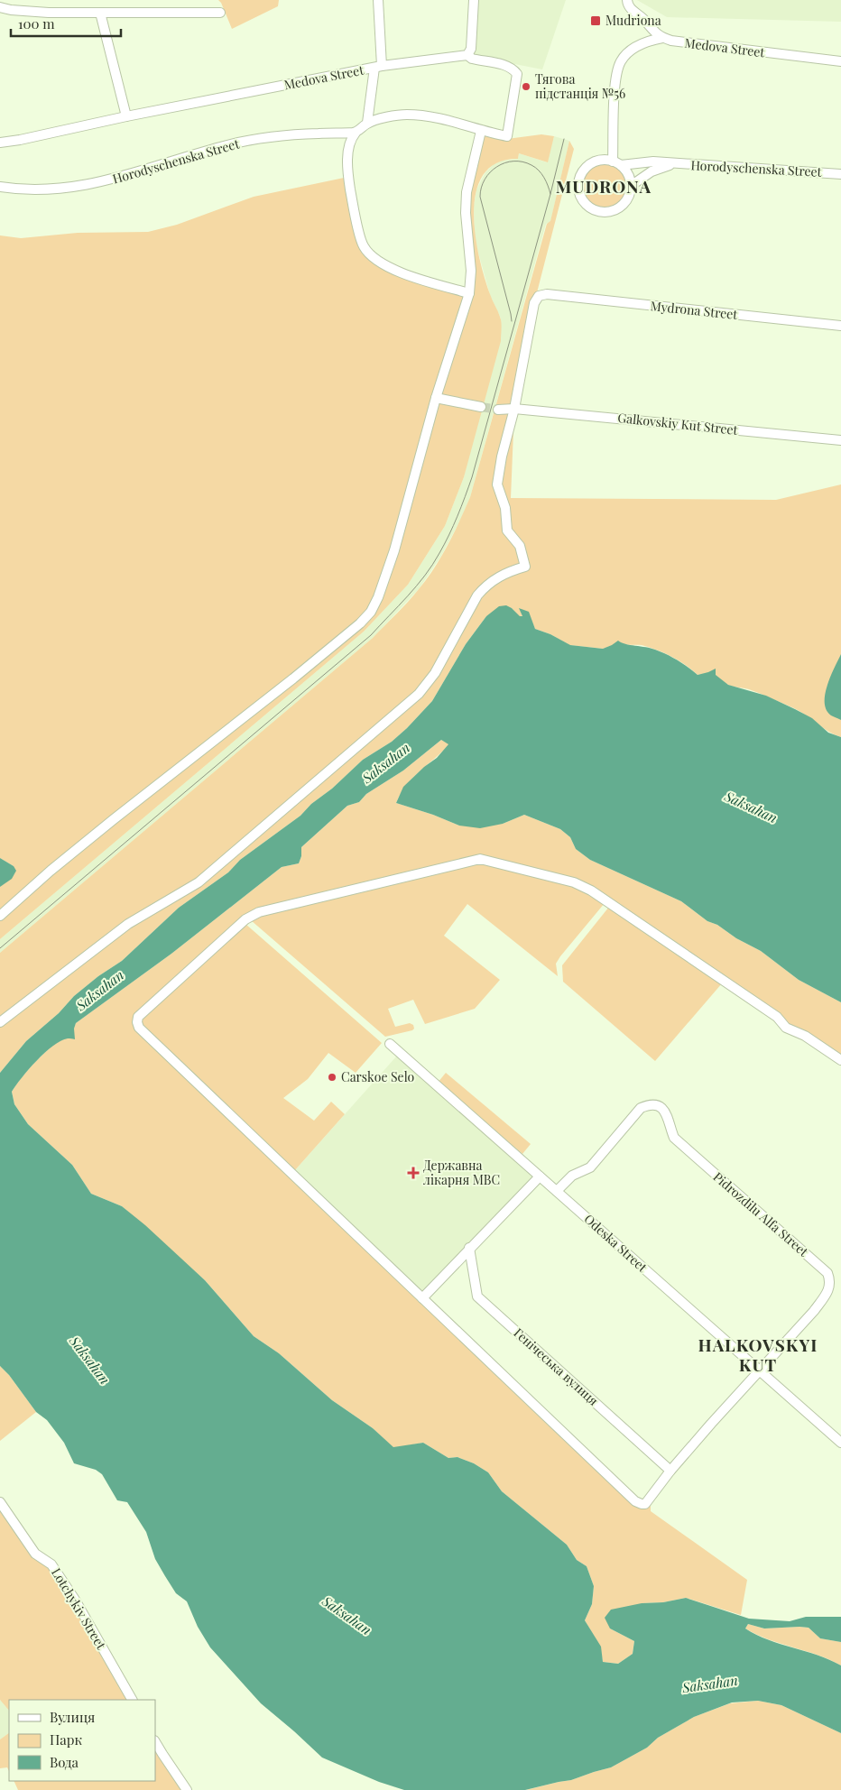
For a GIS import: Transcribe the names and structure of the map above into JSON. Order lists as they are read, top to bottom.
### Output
{
  "streets": {
    "street": [
      "Medova Street",
      "Horodyschenska Street",
      "Mydrona Street",
      "Galkovskiy Kut Street",
      "Pidrozdilu Alfa Street",
      "Odeska Street",
      "Генічеська вулиця",
      "Lotchykiv Street"
    ]
  },
  "crossings": [
    ["Mydrona Street", "Galkovskiy Kut Street"],
    ["Pidrozdilu Alfa Street", "Odeska Street"],
    ["Pidrozdilu Alfa Street", "Генічеська вулиця"]
  ],
  "districts": ["MUDRONA", "HALKOVSKYI KUT"],
  "water": ["Saksahan"],
  "places": {
    "transit": ["Mudriona"],
    "other": ["Тягова підстанція №56", "Carskое Selo"],
    "health": ["Державна лікарня МВС"]
  },
  "legend": ["Вулиця", "Парк", "Вода"],
  "scale_bar": "100 m"
}
